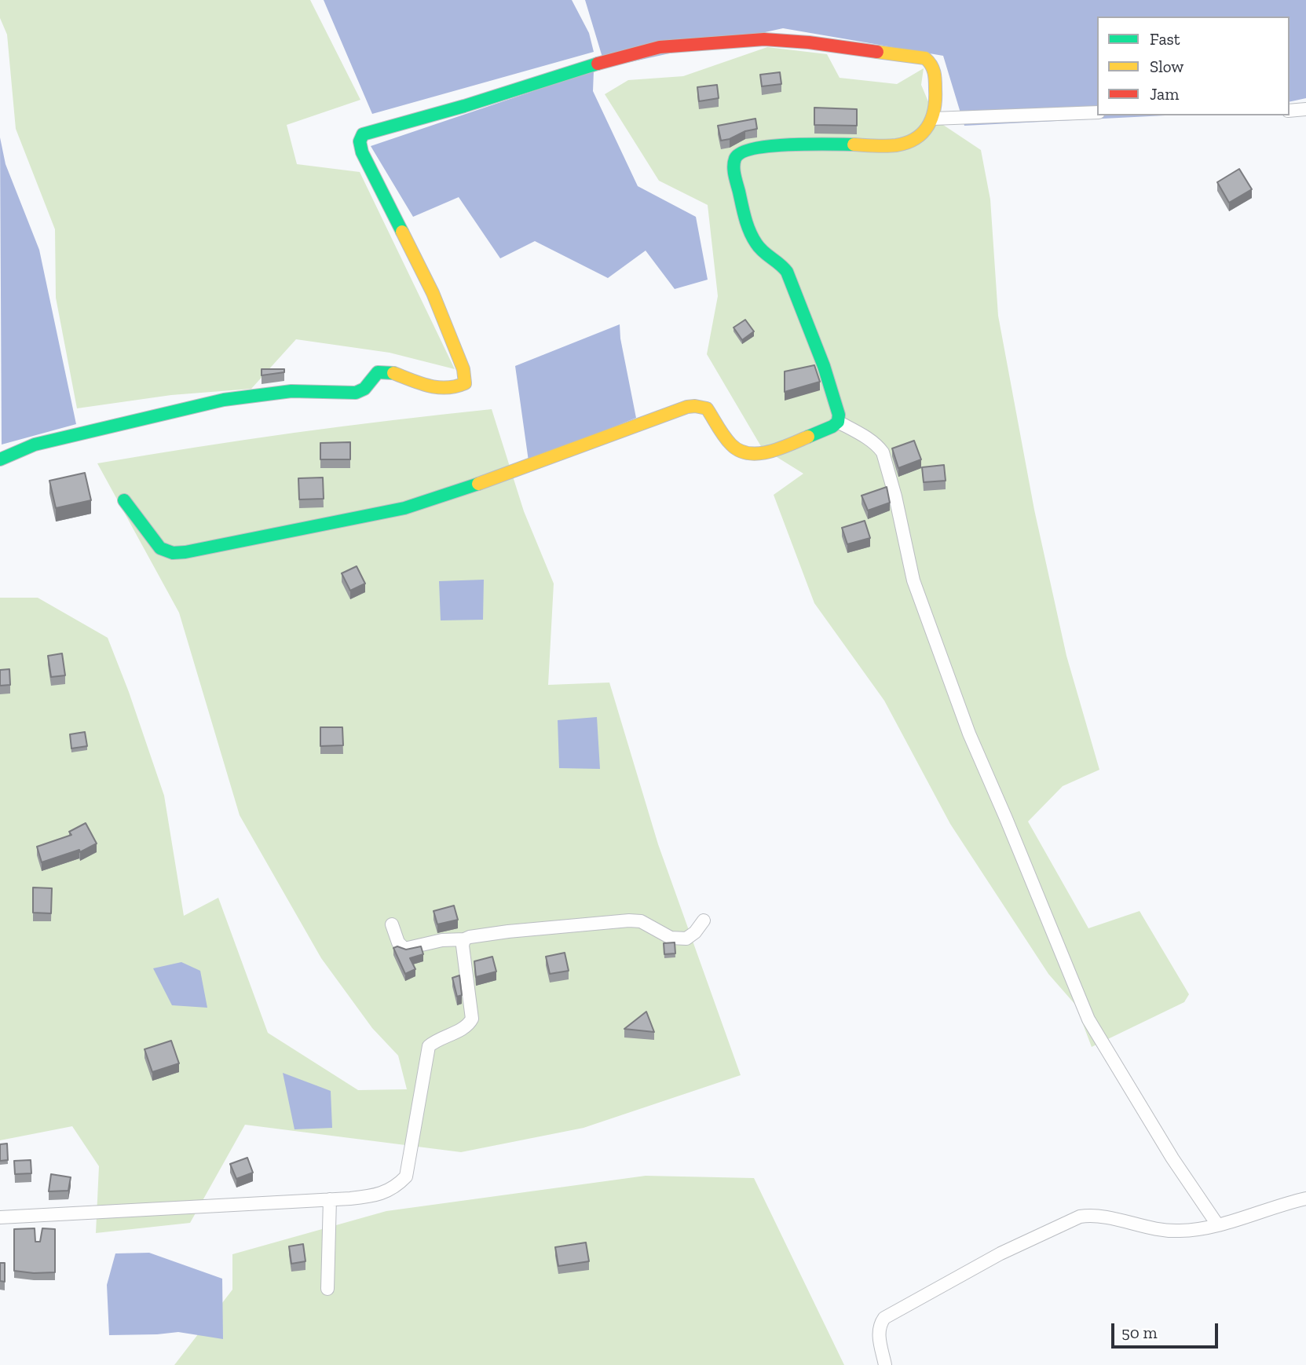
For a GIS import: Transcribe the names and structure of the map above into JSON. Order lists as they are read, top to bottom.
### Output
{
  "legend": ["Fast", "Slow", "Jam"],
  "scale_bar": "50 m"
}
